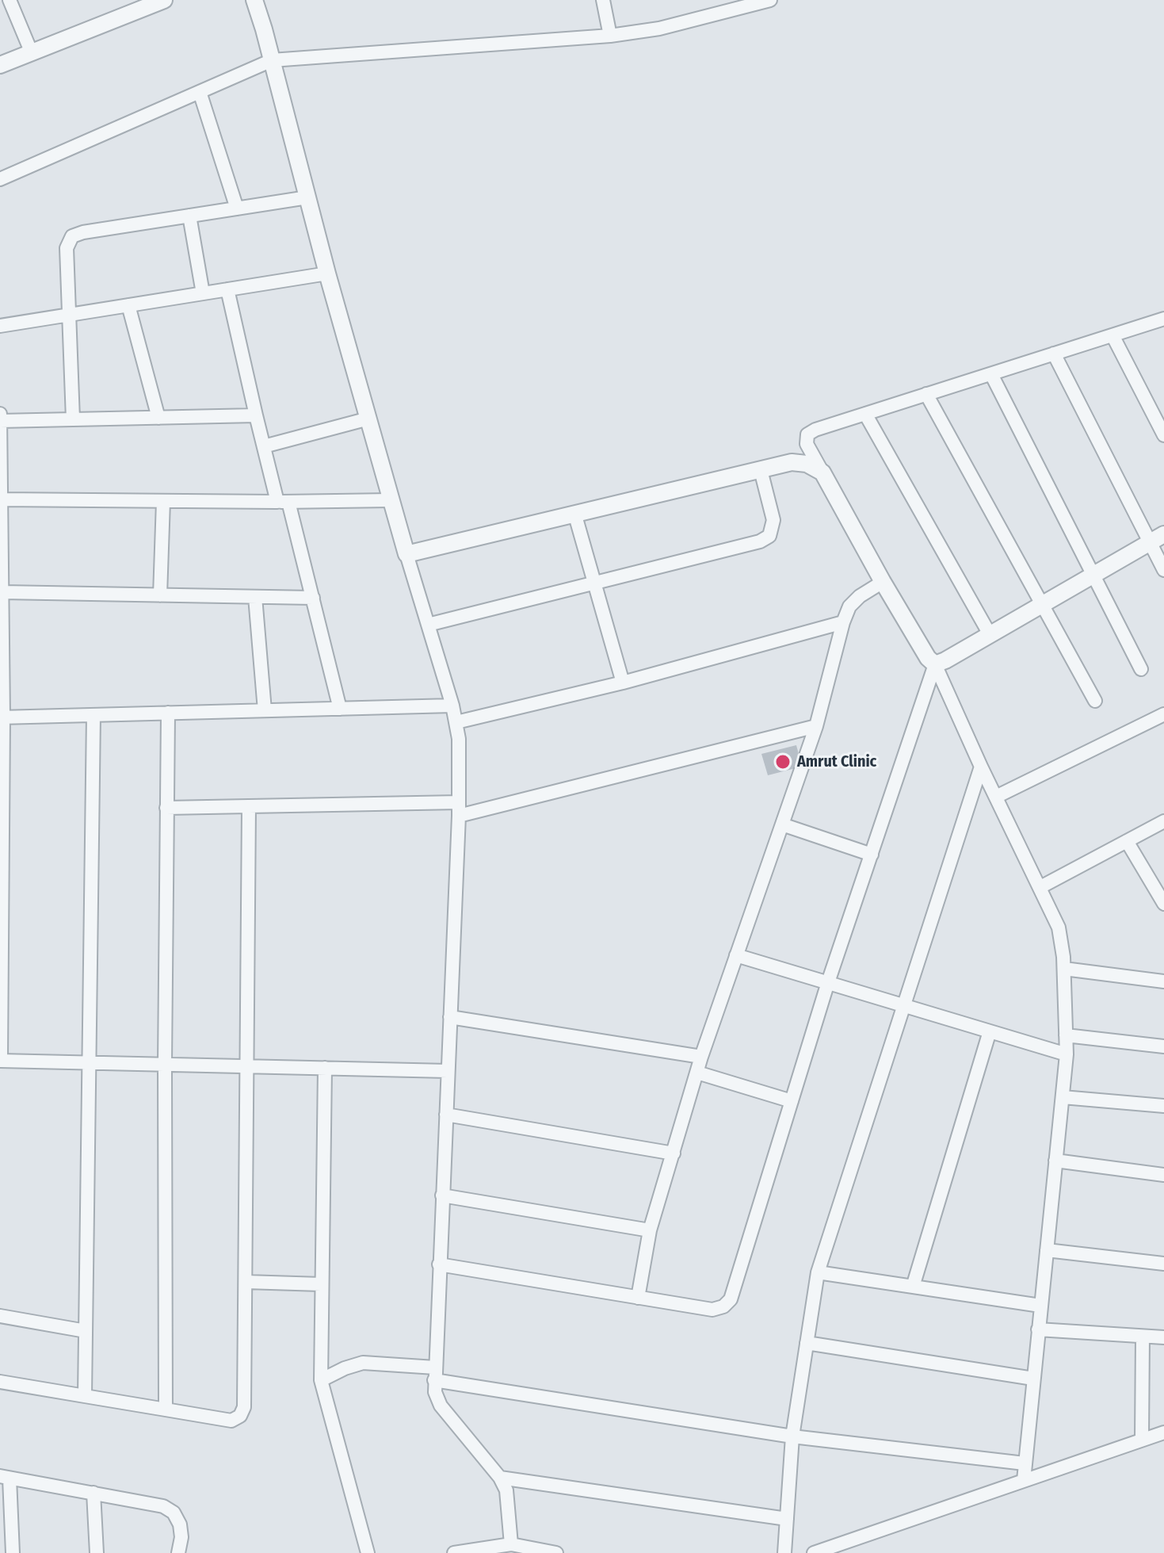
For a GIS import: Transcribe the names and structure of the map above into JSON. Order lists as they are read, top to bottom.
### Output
{
  "places": ["Amrut Clinic"]
}
